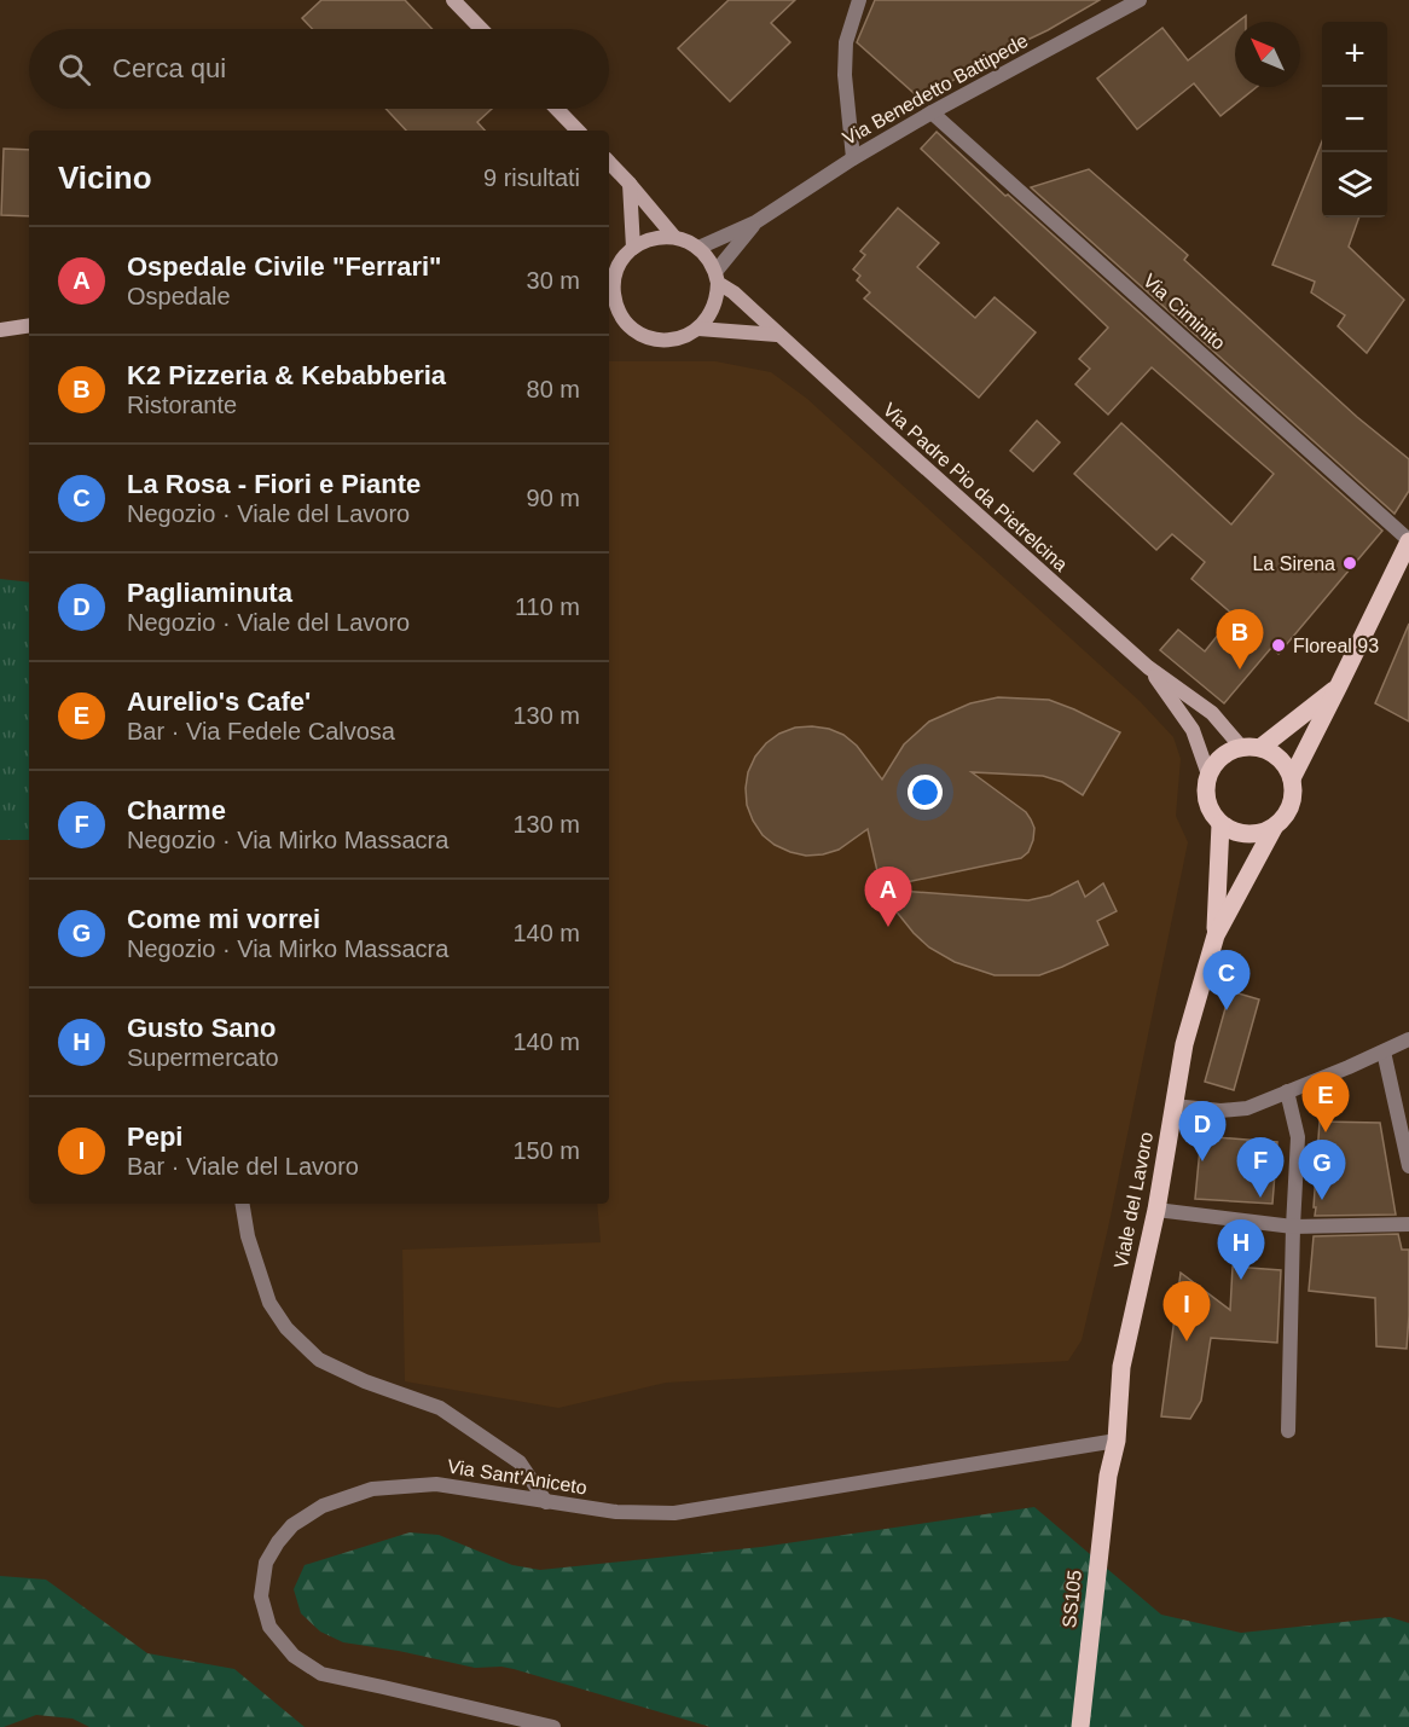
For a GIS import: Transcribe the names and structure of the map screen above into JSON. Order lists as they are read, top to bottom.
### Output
{
  "streets": {
    "main road": ["Viale del Lavoro", "SS105"],
    "street": [
      "Via Benedetto Battipede",
      "Via Ciminito",
      "Via Padre Pio da Pietrelcina",
      "Via Sant'Aniceto"
    ]
  },
  "crossings": [
    ["Via Benedetto Battipede", "Via Ciminito"],
    ["Via Padre Pio da Pietrelcina", "Viale del Lavoro"],
    ["Viale del Lavoro", "Via Sant'Aniceto"],
    ["Viale del Lavoro", "SS105"]
  ],
  "places": ["La Sirena", "Floreal 93"],
  "north": "top left",
  "page": {
    "map_buttons": ["+", "−"],
    "search": "Cerca qui",
    "heading": ["Vicino", "9 risultati"],
    "list": [
      {
        "mark": "A",
        "name": "Ospedale Civile \"Ferrari\"",
        "note": "Ospedale",
        "value": "30 m"
      },
      {
        "mark": "B",
        "name": "K2 Pizzeria & Kebabberia",
        "note": "Ristorante",
        "value": "80 m"
      },
      {
        "mark": "C",
        "name": "La Rosa - Fiori e Piante",
        "note": "Negozio · Viale del Lavoro",
        "value": "90 m"
      },
      {
        "mark": "D",
        "name": "Pagliaminuta",
        "note": "Negozio · Viale del Lavoro",
        "value": "110 m"
      },
      {
        "mark": "E",
        "name": "Aurelio's Cafe'",
        "note": "Bar · Via Fedele Calvosa",
        "value": "130 m"
      },
      {
        "mark": "F",
        "name": "Charme",
        "note": "Negozio · Via Mirko Massacra",
        "value": "130 m"
      },
      {
        "mark": "G",
        "name": "Come mi vorrei",
        "note": "Negozio · Via Mirko Massacra",
        "value": "140 m"
      },
      {
        "mark": "H",
        "name": "Gusto Sano",
        "note": "Supermercato",
        "value": "140 m"
      },
      {
        "mark": "I",
        "name": "Pepi",
        "note": "Bar · Viale del Lavoro",
        "value": "150 m"
      }
    ],
    "pins": [
      "B",
      "A",
      "C",
      "E",
      "D",
      "F",
      "G",
      "H",
      "I"
    ]
  }
}
